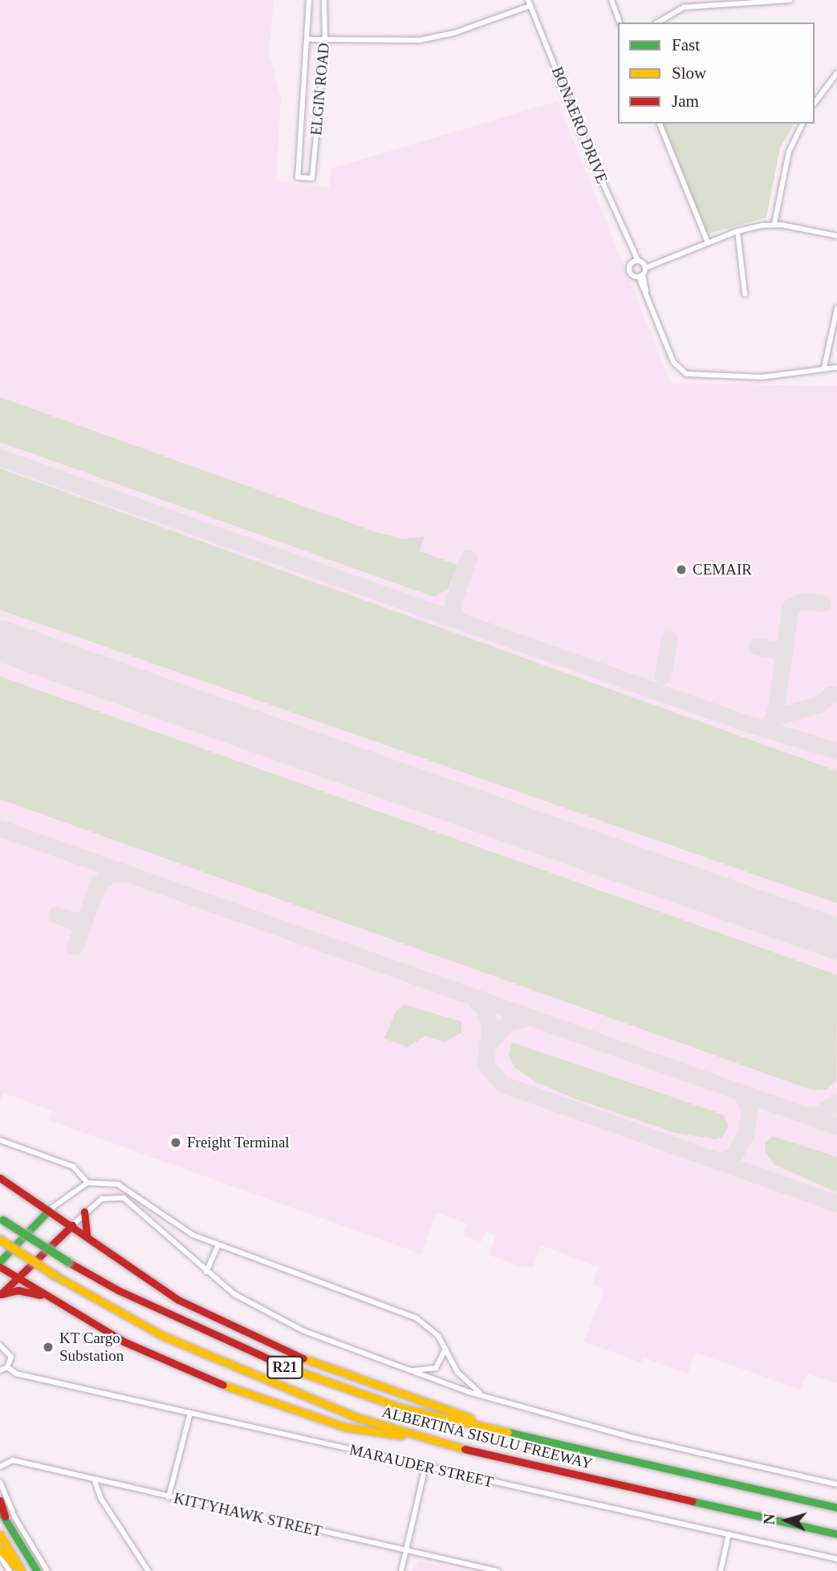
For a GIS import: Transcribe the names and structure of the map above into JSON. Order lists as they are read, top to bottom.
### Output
{
  "streets": {
    "main road": ["R21", "ALBERTINA SISULU FREEWAY"],
    "street": [
      "ELGIN ROAD",
      "BONAERO DRIVE",
      "MARAUDER STREET",
      "KITTYHAWK STREET"
    ]
  },
  "places": ["CEMAIR", "Freight Terminal", "KT Cargo Substation"],
  "legend": ["Fast", "Slow", "Jam"],
  "north": "left"
}
